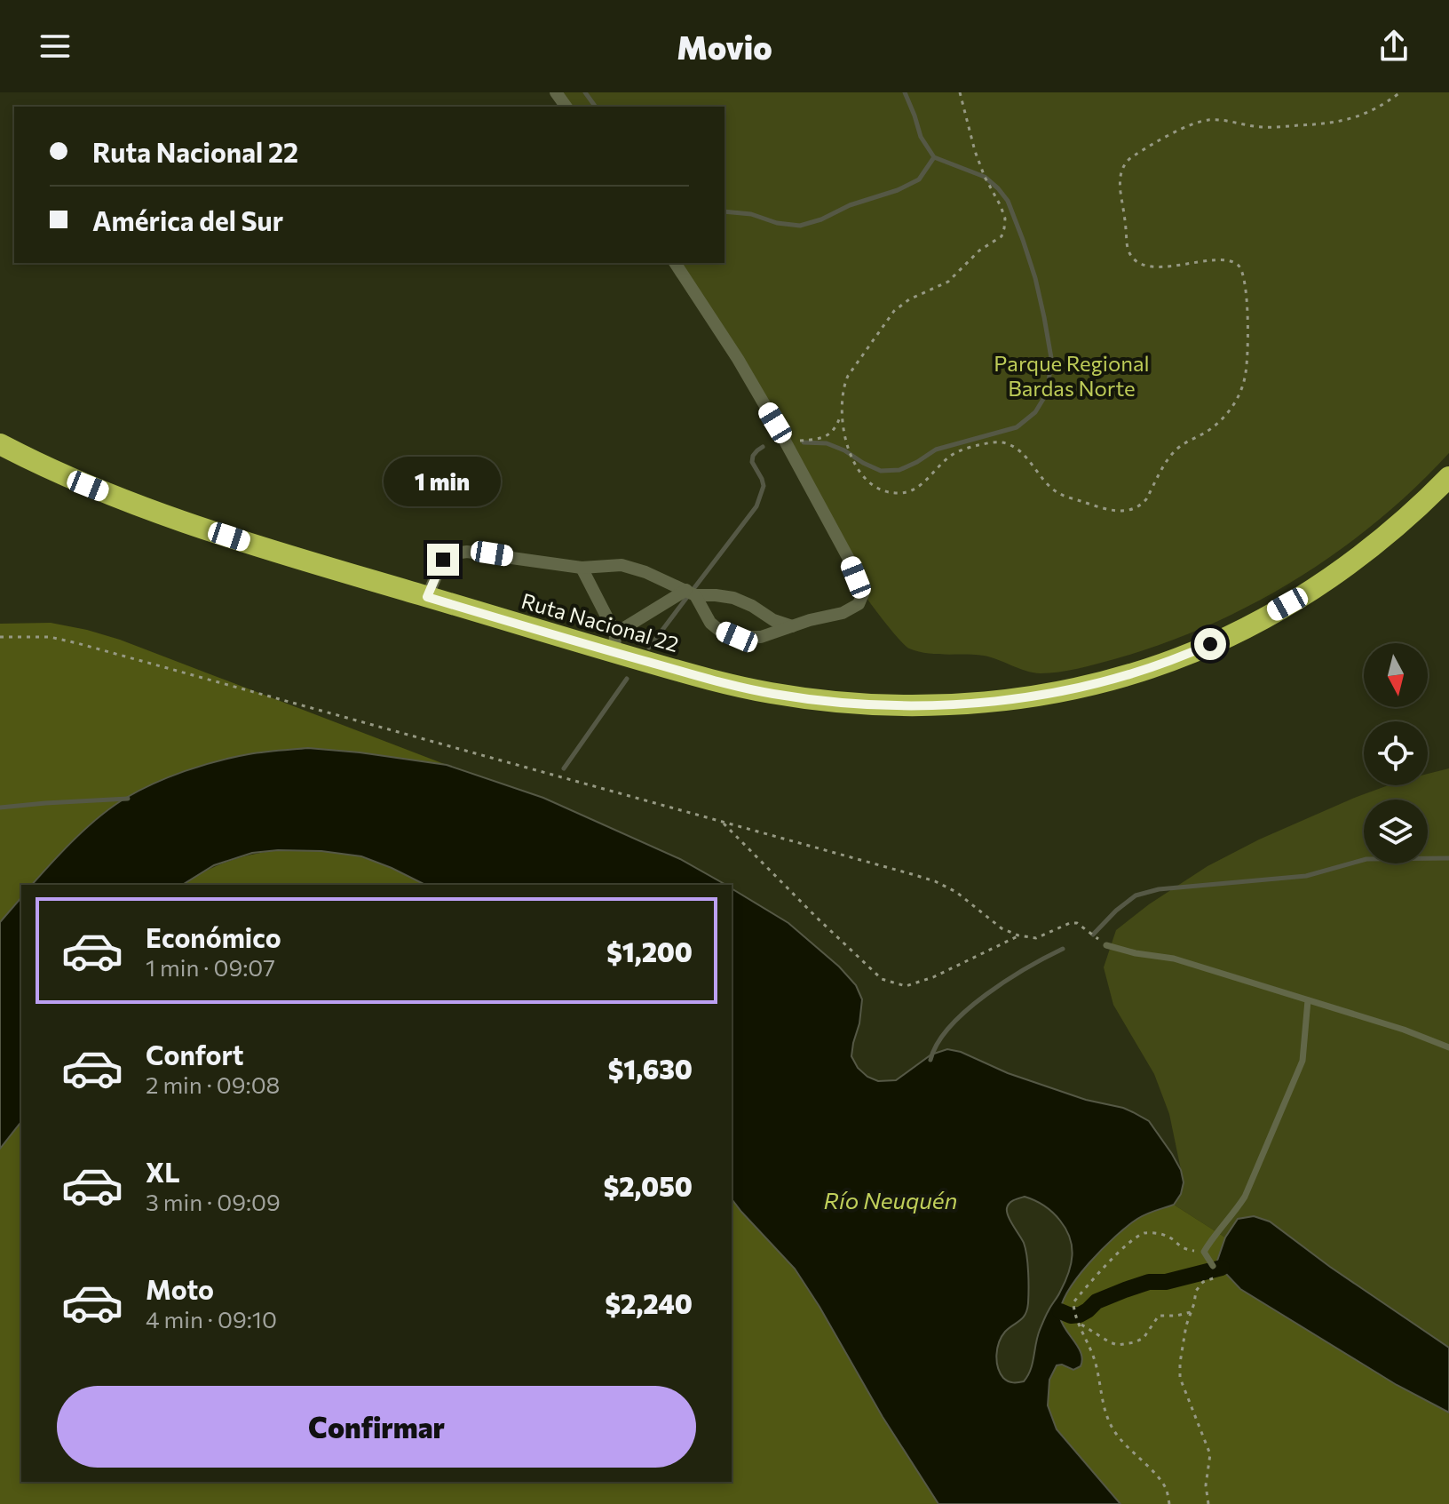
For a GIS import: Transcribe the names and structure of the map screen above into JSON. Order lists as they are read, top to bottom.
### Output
{
  "streets": {
    "highway": ["Ruta Nacional 22"]
  },
  "water": ["Río Neuquén"],
  "parks": ["Parque Regional Bardas Norte"],
  "north": "bottom",
  "page": {
    "header": "Movio",
    "banner": ["Ruta Nacional 22", "América del Sur"],
    "bubble": "1 min",
    "list": [
      {
        "name": "Económico",
        "note": "1 min · 09:07",
        "value": "$1,200"
      },
      {
        "name": "Confort",
        "note": "2 min · 09:08",
        "value": "$1,630"
      },
      {
        "name": "XL",
        "note": "3 min · 09:09",
        "value": "$2,050"
      },
      {
        "name": "Moto",
        "note": "4 min · 09:10",
        "value": "$2,240"
      }
    ],
    "buttons": "Confirmar"
  }
}
